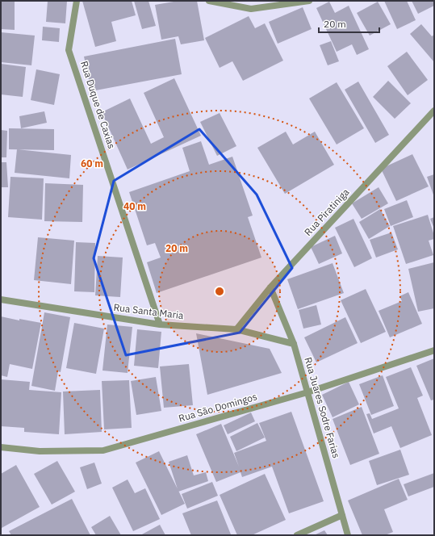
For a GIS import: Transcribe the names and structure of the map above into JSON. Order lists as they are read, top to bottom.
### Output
{
  "streets": {
    "street": [
      "Rua Duque de Caxias",
      "Rua Piratiniga",
      "Rua Santa Maria",
      "Rua São Domingos",
      "Rua Juares Sodre Farias"
    ]
  },
  "crossings": [
    ["Rua Duque de Caxias", "Rua Santa Maria"],
    ["Rua Piratiniga", "Rua Santa Maria"],
    ["Rua Piratiniga", "Rua Juares Sodre Farias"],
    ["Rua Santa Maria", "Rua Juares Sodre Farias"],
    ["Rua São Domingos", "Rua Juares Sodre Farias"]
  ],
  "scale_bar": "20 m",
  "rings": ["60 m", "40 m", "20 m"]
}
